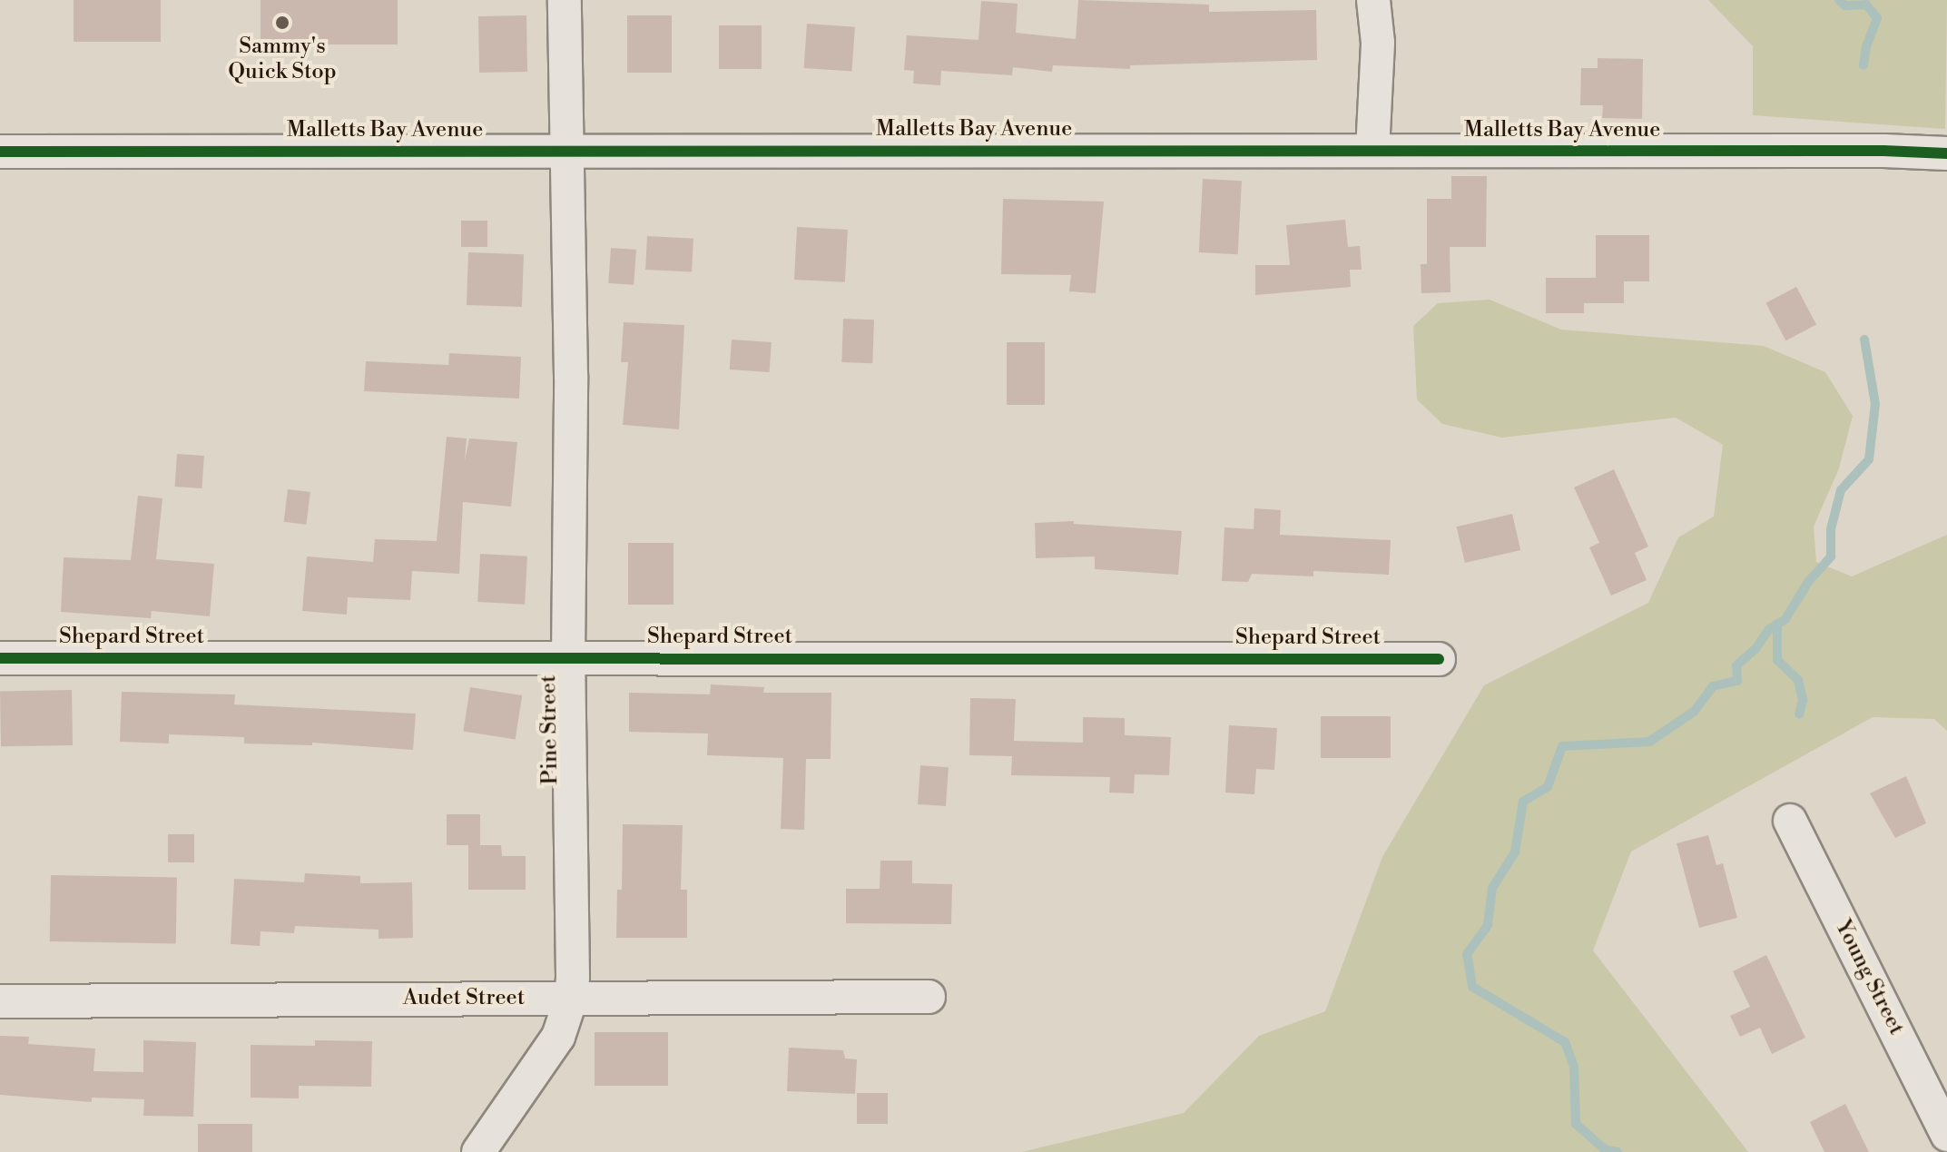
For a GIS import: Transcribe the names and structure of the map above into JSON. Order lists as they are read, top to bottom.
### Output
{
  "streets": {
    "street": [
      "Malletts Bay Avenue",
      "Shepard Street",
      "Pine Street",
      "Young Street",
      "Audet Street"
    ]
  },
  "crossings": [
    ["Malletts Bay Avenue", "Pine Street"],
    ["Shepard Street", "Pine Street"],
    ["Pine Street", "Audet Street"]
  ],
  "places": ["Sammy's Quick Stop"]
}
